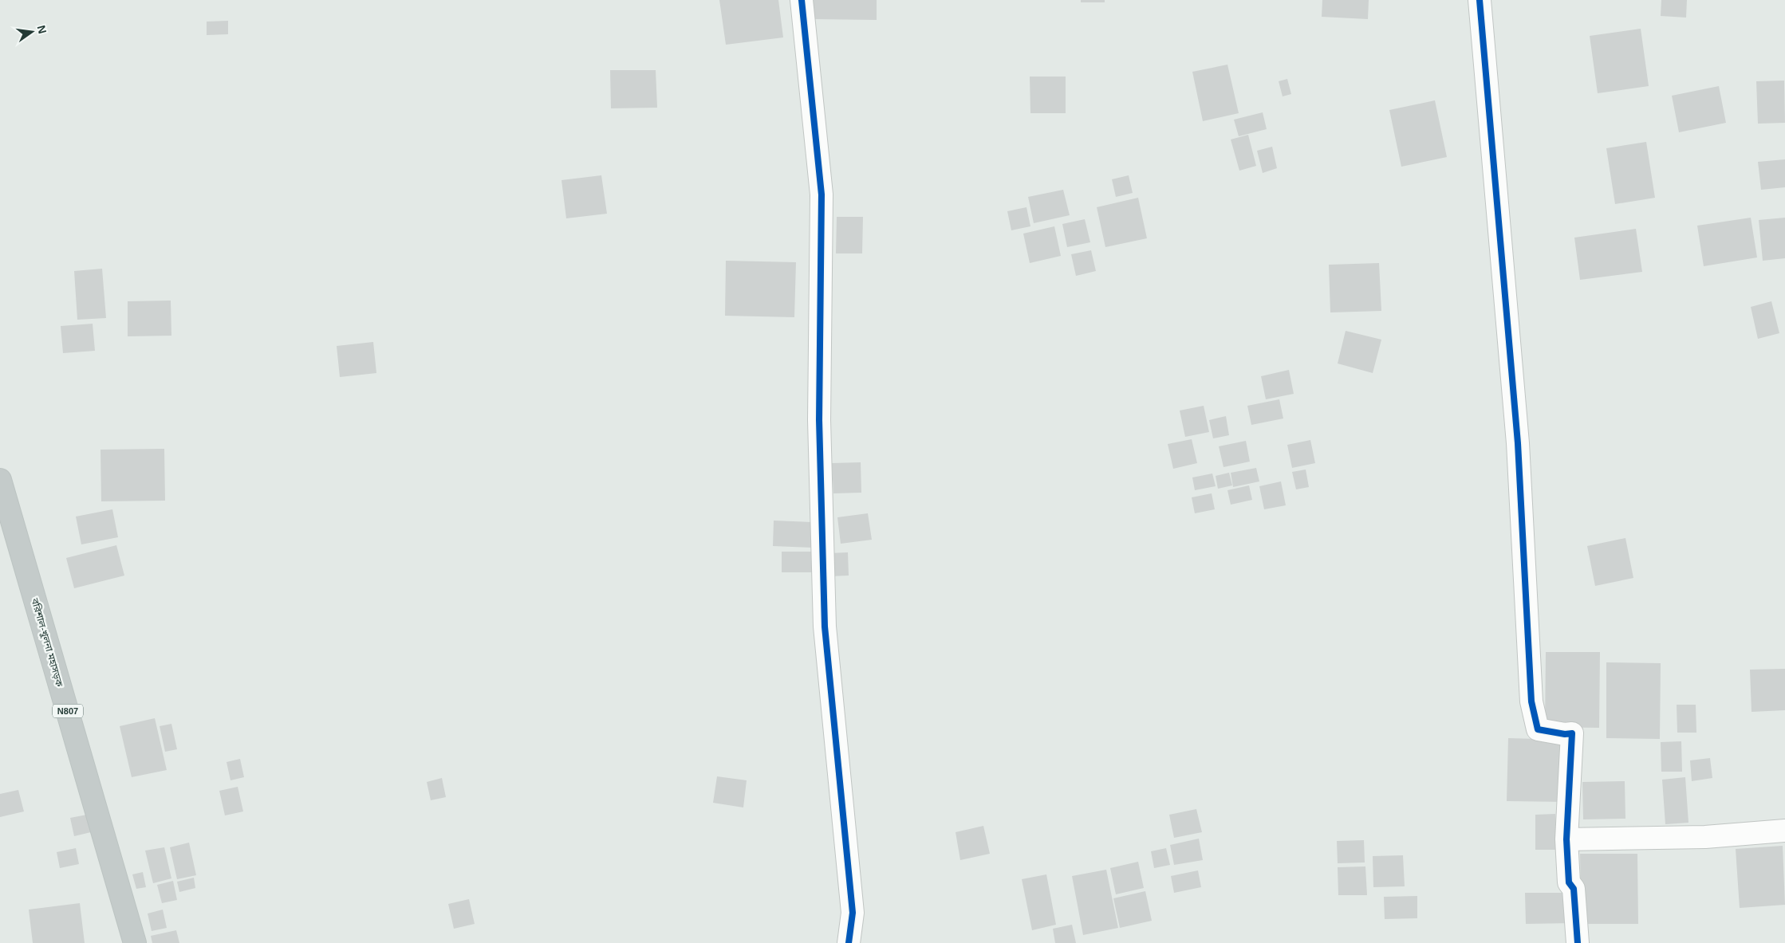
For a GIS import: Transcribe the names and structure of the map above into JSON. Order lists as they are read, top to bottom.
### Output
{
  "streets": {
    "highway": ["বরিশাল-খুলনা মহাসড়ক", "N807"]
  },
  "north": "right"
}
